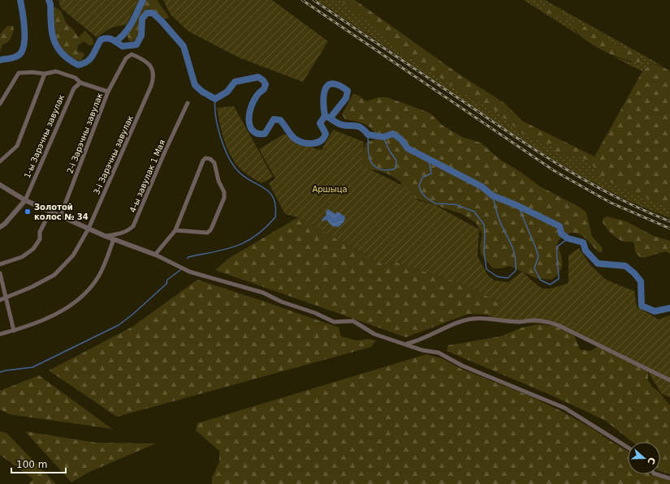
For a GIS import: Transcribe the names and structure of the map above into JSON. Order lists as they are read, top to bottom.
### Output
{
  "streets": {
    "street": [
      "2-і Зарэчны завулак",
      "1-ы Зарэчны завулак",
      "3-і Зарэчны завулак",
      "4-ы завулак 1 Мая"
    ]
  },
  "crossings": [
    ["2-і Зарэчны завулак", "3-і Зарэчны завулак"]
  ],
  "parks": ["Аршыца"],
  "places": ["Золотой колос № 34"],
  "scale_bar": "100 m",
  "north": "right"
}
